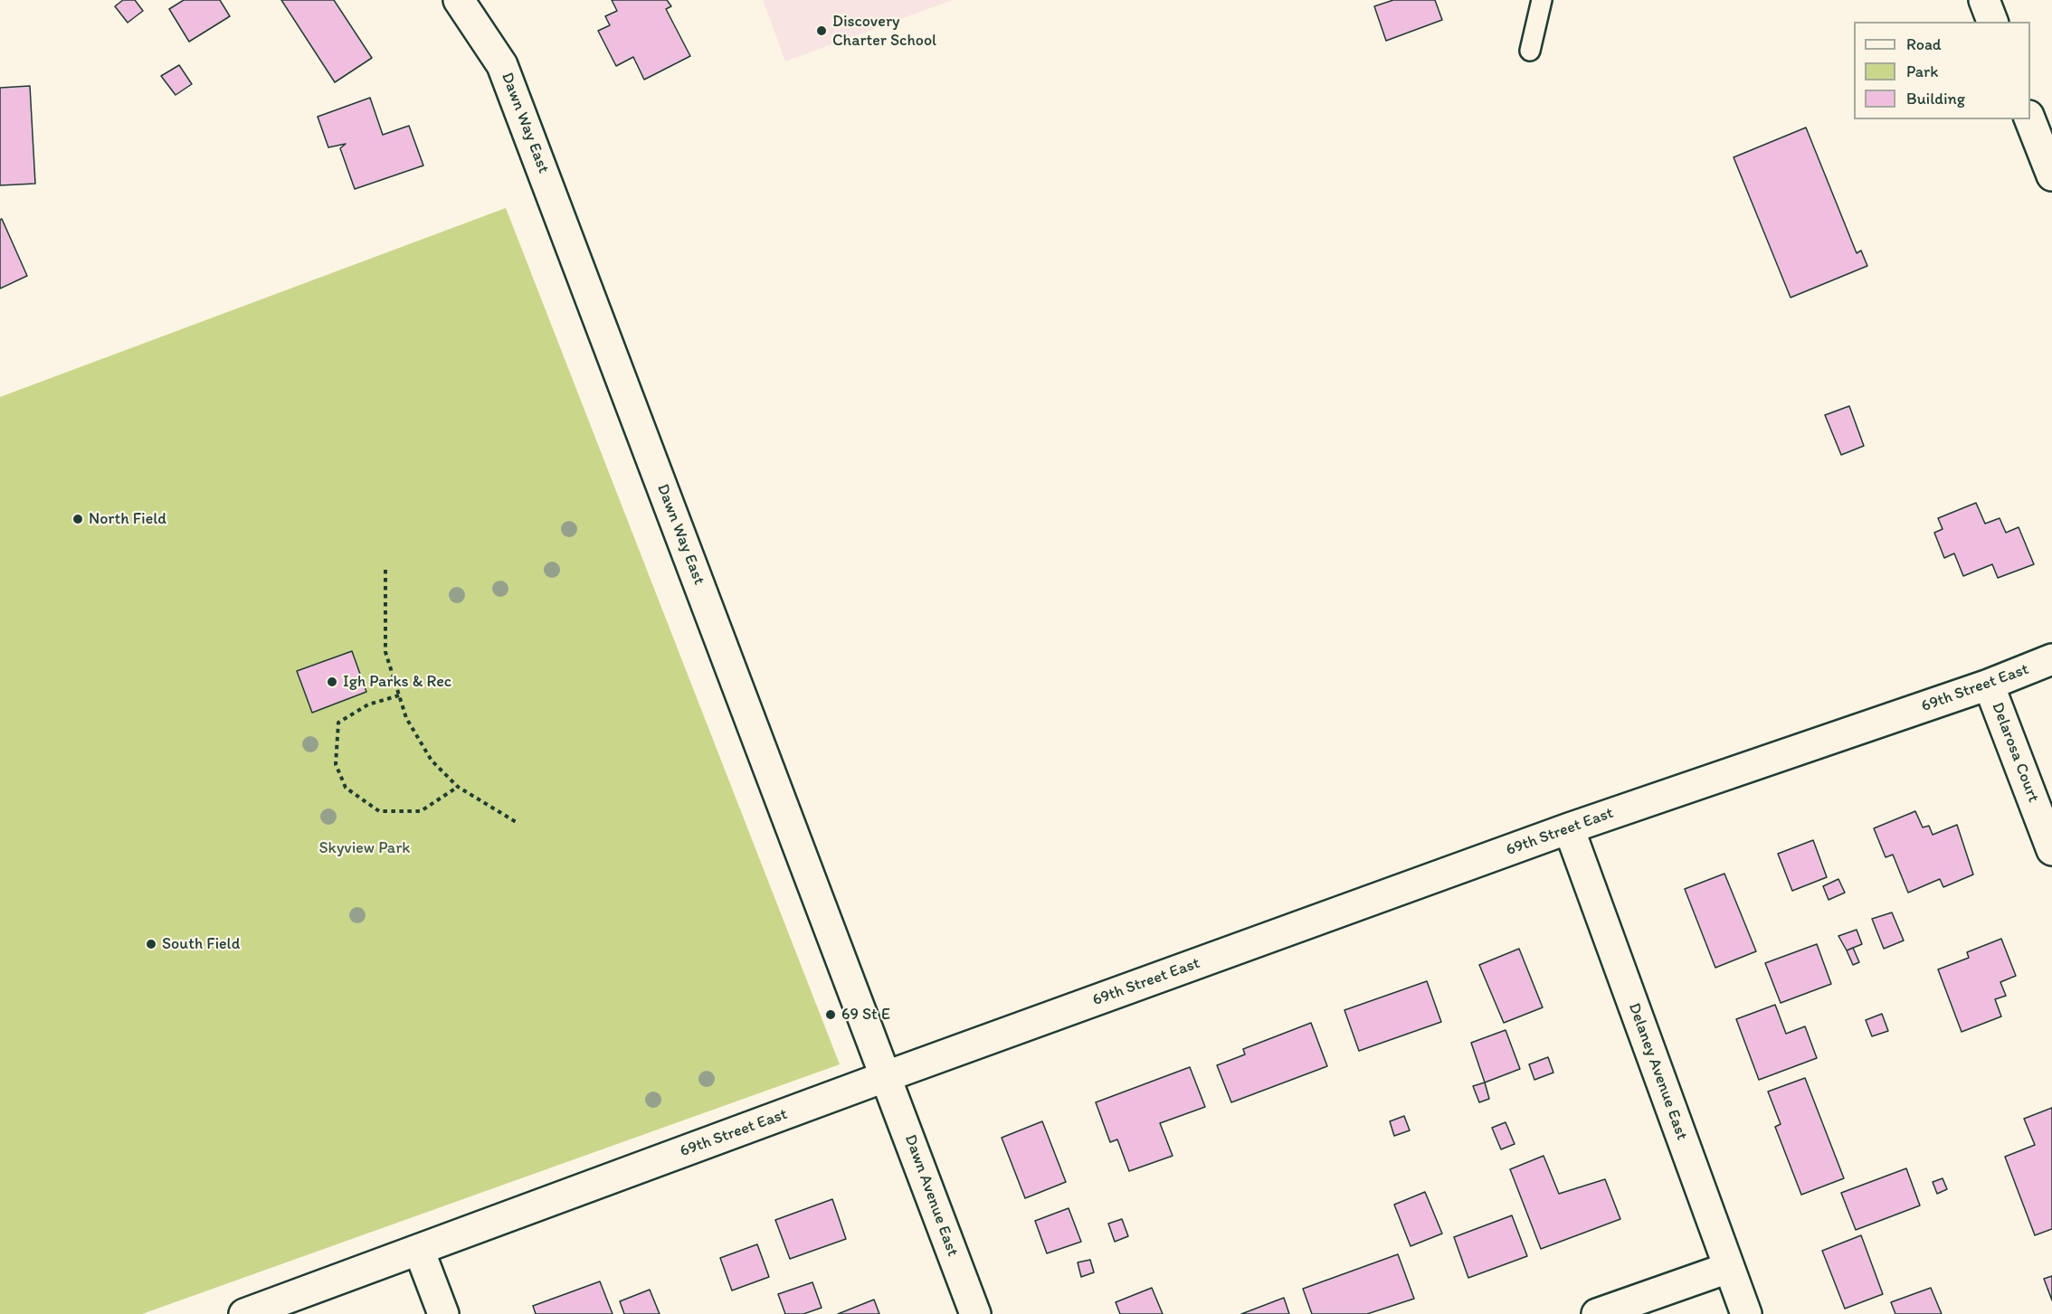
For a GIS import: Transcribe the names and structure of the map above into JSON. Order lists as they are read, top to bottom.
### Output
{
  "streets": {
    "street": [
      "Dawn Way East",
      "69th Street East",
      "Delarosa Court",
      "Delaney Avenue East",
      "Dawn Avenue East"
    ]
  },
  "crossings": [
    ["Dawn Way East", "69th Street East"],
    ["Dawn Way East", "Dawn Avenue East"],
    ["69th Street East", "Delarosa Court"],
    ["69th Street East", "Delaney Avenue East"],
    ["69th Street East", "Dawn Avenue East"]
  ],
  "parks": ["Skyview Park"],
  "places": [
    "Discovery Charter School",
    "North Field",
    "Igh Parks & Rec",
    "South Field",
    "69 St E"
  ],
  "legend": ["Road", "Park", "Building"]
}
